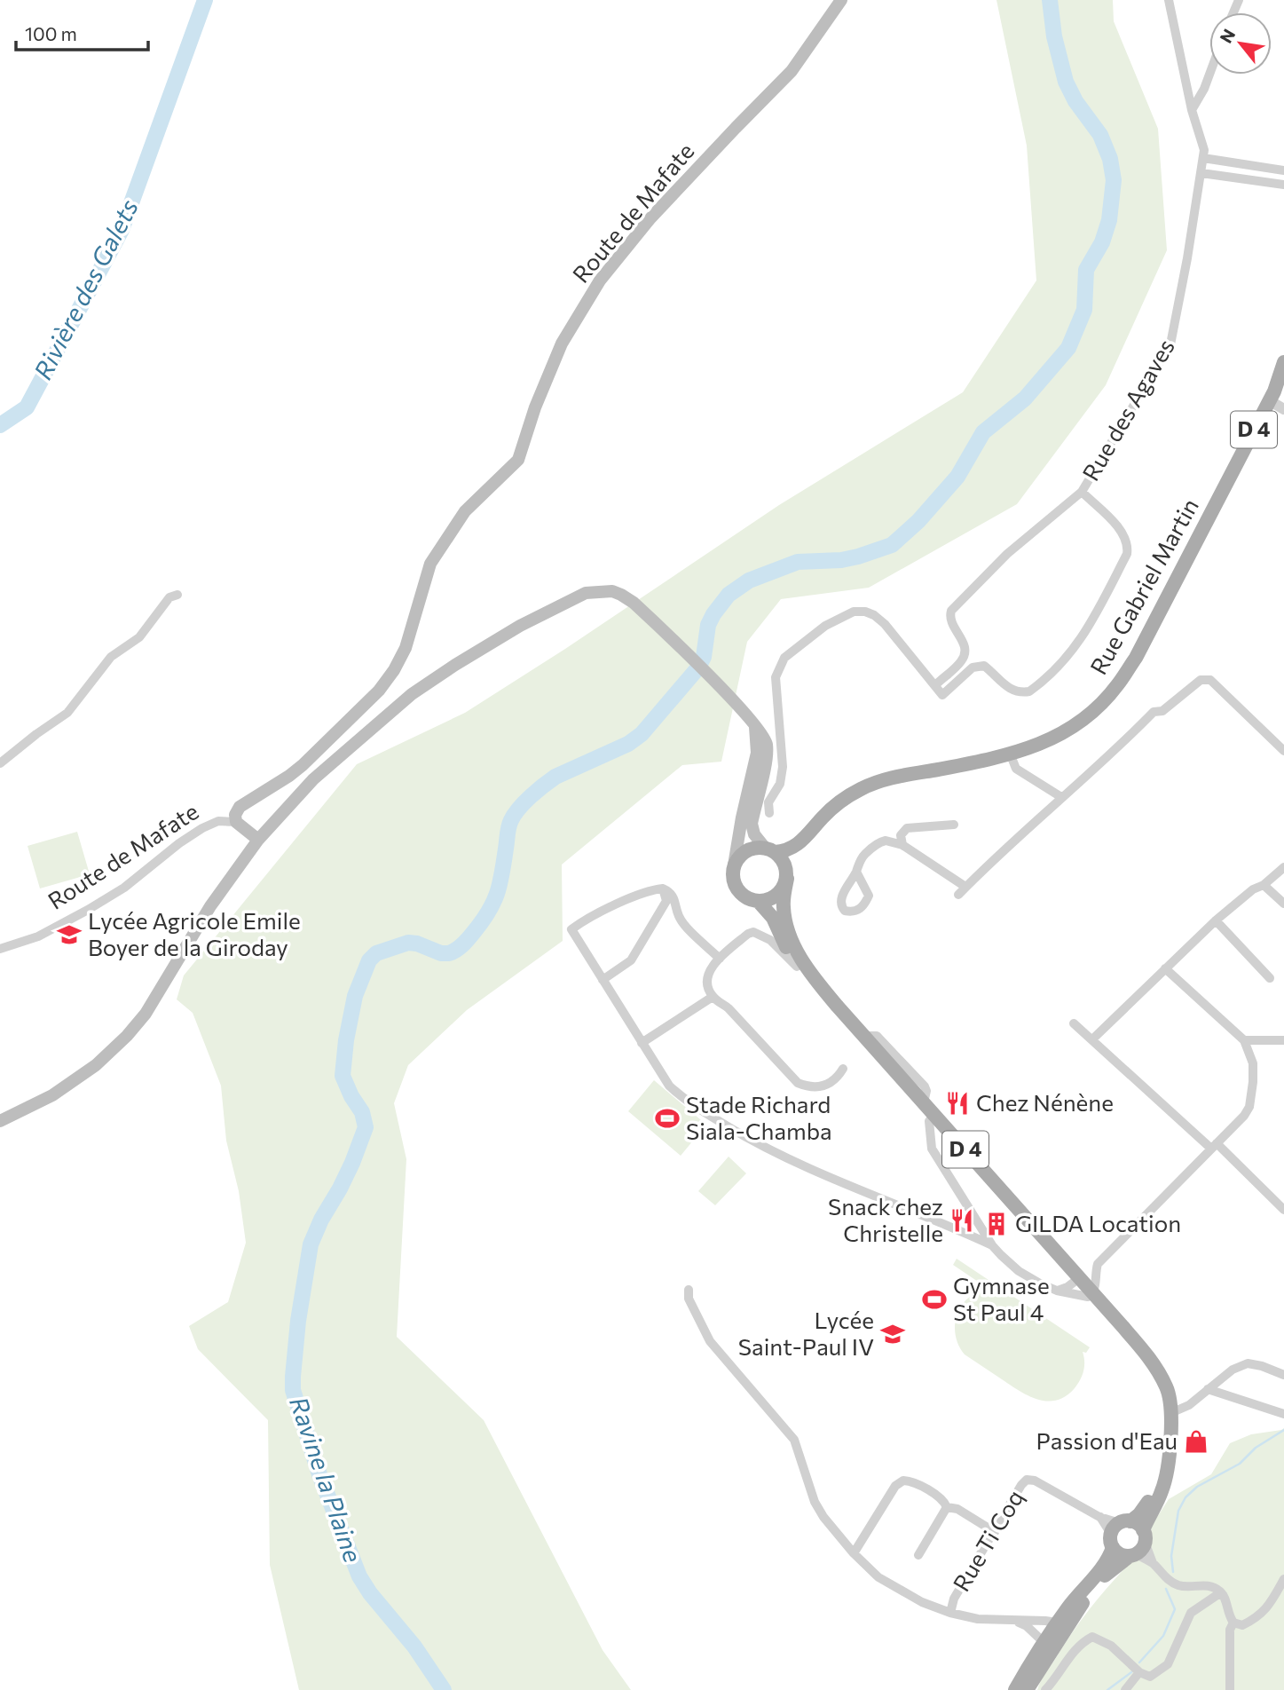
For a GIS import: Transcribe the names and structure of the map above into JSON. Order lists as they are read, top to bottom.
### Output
{
  "streets": {
    "main road": ["Route de Mafate", "D 4", "Rue Gabriel Martin"],
    "street": ["Rue des Agaves", "Rue Ti Coq"]
  },
  "crossings": [
    ["D 4", "Rue Gabriel Martin"],
    ["D 4", "Rue Ti Coq"]
  ],
  "water": ["Rivière des Galets", "Ravine la Plaine"],
  "places": {
    "school or university": ["Lycée Agricole Emile Boyer de la Giroday", "Lycée Saint-Paul IV"],
    "restaurant": ["Chez Nénène", "Snack chez Christelle"],
    "sports": ["Stade Richard Siala-Chamba", "Gymnase St Paul 4"],
    "building": ["GILDA Location"],
    "shop": ["Passion d'Eau"]
  },
  "scale_bar": "100 m",
  "north": "top left"
}
